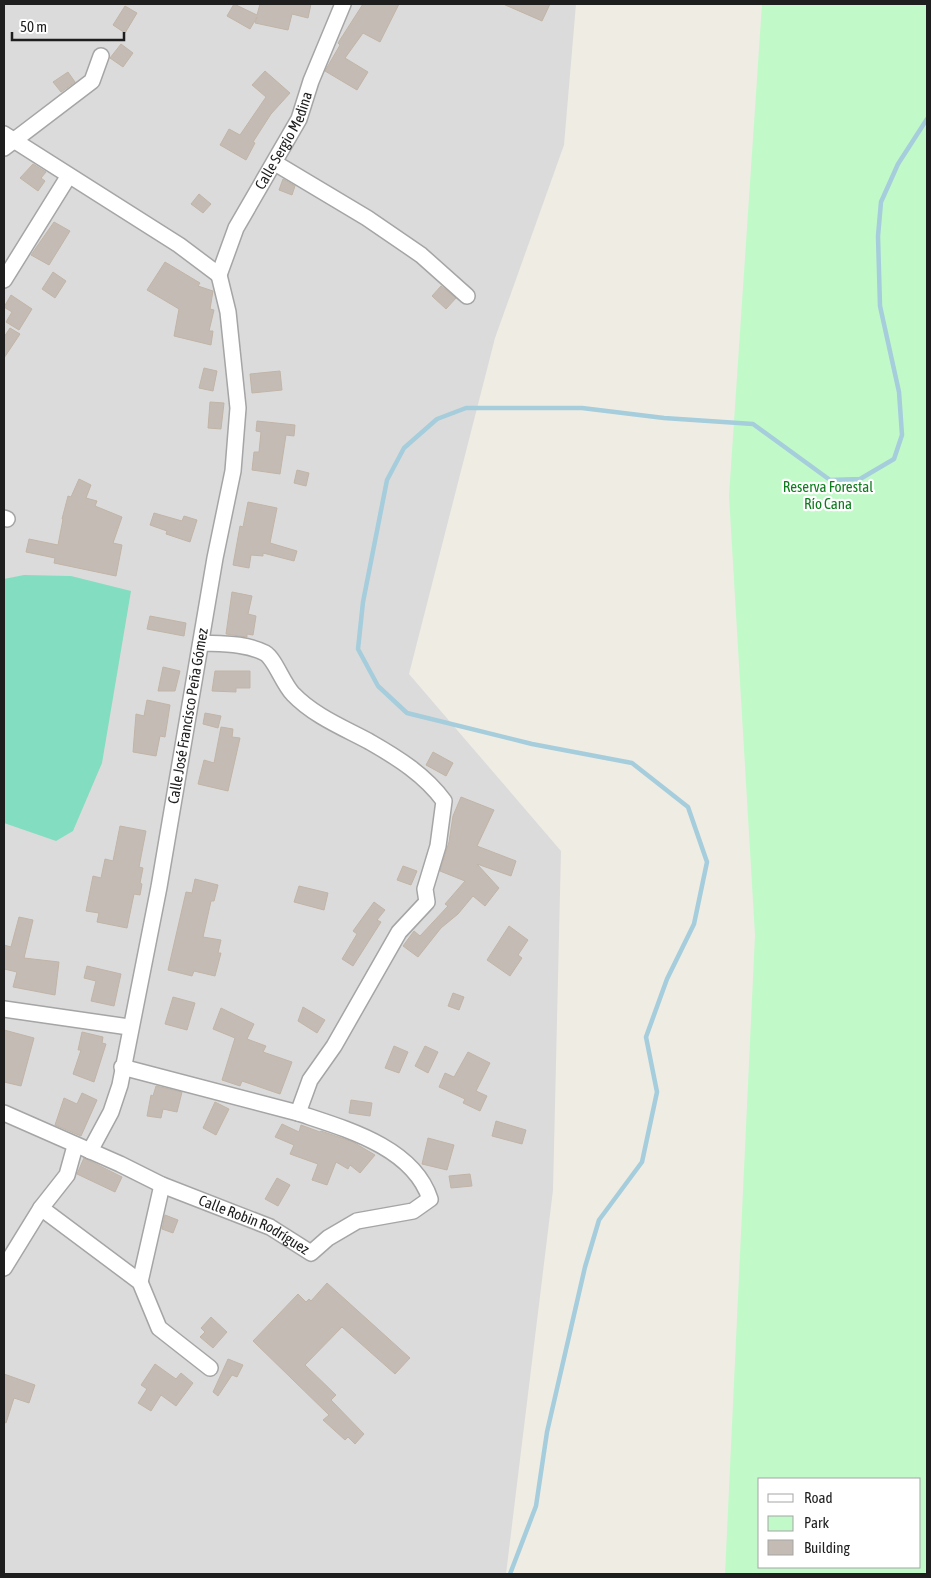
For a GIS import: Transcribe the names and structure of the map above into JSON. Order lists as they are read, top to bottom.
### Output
{
  "streets": {
    "street": ["Calle Sergio Medina", "Calle José Francisco Peña Gómez", "Calle Robin Rodríguez"]
  },
  "crossings": [
    ["Calle Sergio Medina", "Calle José Francisco Peña Gómez"],
    ["Calle José Francisco Peña Gómez", "Calle Robin Rodríguez"]
  ],
  "parks": ["Reserva Forestal Río Cana"],
  "legend": ["Road", "Park", "Building"],
  "scale_bar": "50 m"
}
